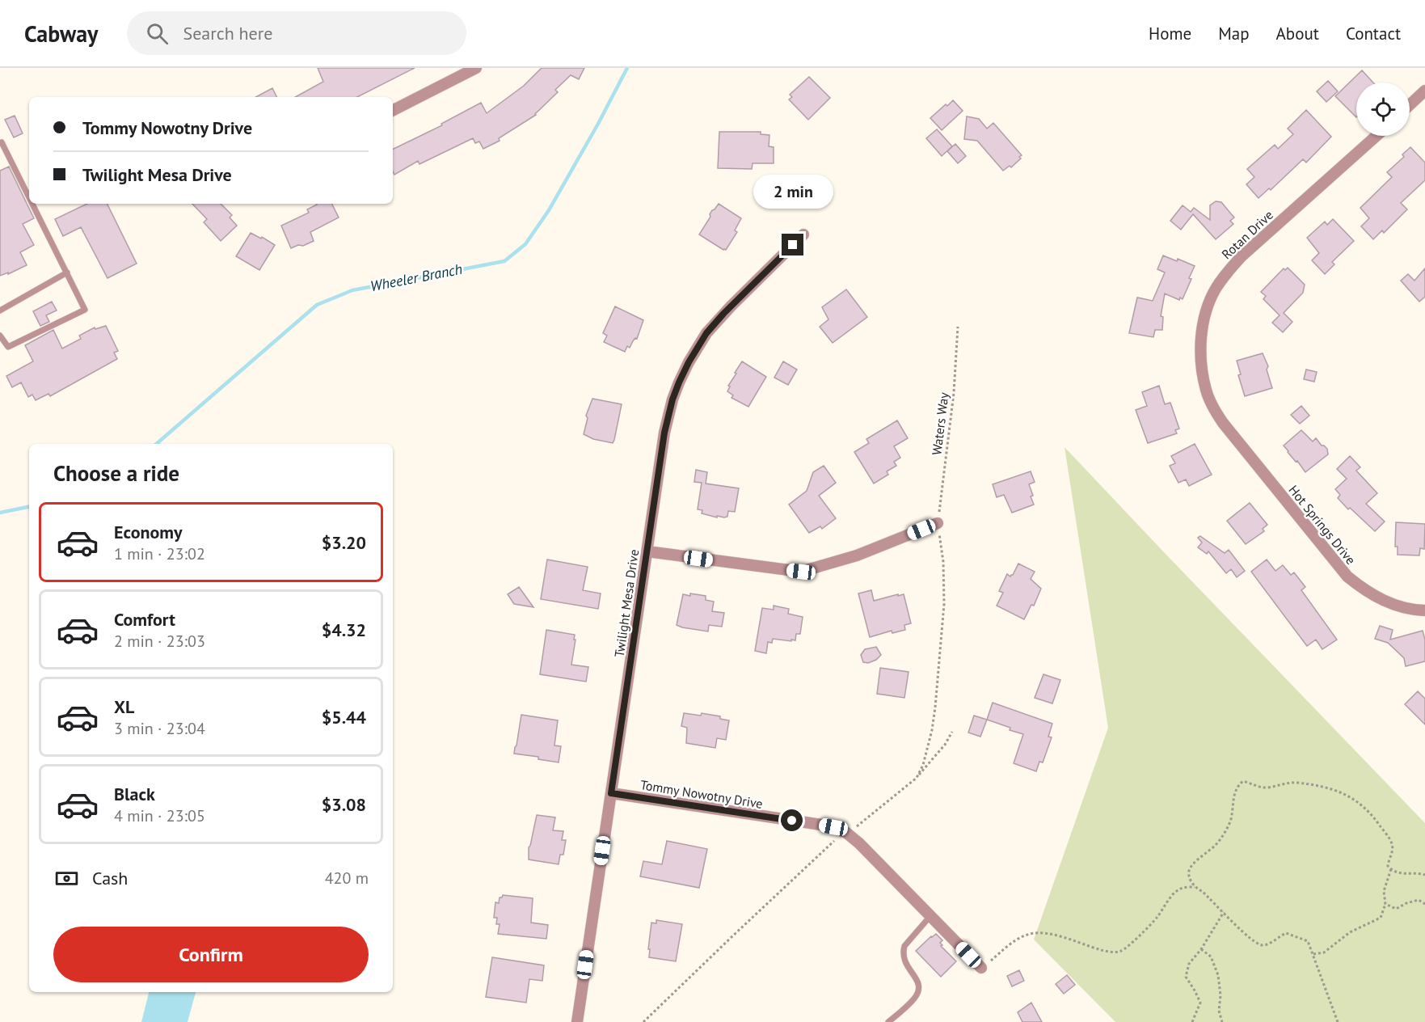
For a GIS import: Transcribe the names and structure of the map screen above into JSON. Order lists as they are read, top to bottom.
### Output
{
  "streets": {
    "street": [
      "Rotan Drive",
      "Hot Springs Drive",
      "Twilight Mesa Drive",
      "Tommy Nowotny Drive"
    ],
    "path": ["Waters Way"]
  },
  "crossings": [
    ["Rotan Drive", "Hot Springs Drive"],
    ["Twilight Mesa Drive", "Tommy Nowotny Drive"]
  ],
  "water": ["Wheeler Branch"],
  "page": {
    "header": "Cabway",
    "search": "Search here",
    "nav": [
      "Home",
      "Map",
      "About",
      "Contact"
    ],
    "banner": ["Tommy Nowotny Drive", "Twilight Mesa Drive"],
    "bubble": "2 min",
    "heading": "Choose a ride",
    "list": [
      {
        "name": "Economy",
        "note": "1 min · 23:02",
        "value": "$3.20"
      },
      {
        "name": "Comfort",
        "note": "2 min · 23:03",
        "value": "$4.32"
      },
      {
        "name": "XL",
        "note": "3 min · 23:04",
        "value": "$5.44"
      },
      {
        "name": "Black",
        "note": "4 min · 23:05",
        "value": "$3.08"
      }
    ],
    "pay": ["Cash", "420 m"],
    "buttons": "Confirm"
  }
}
